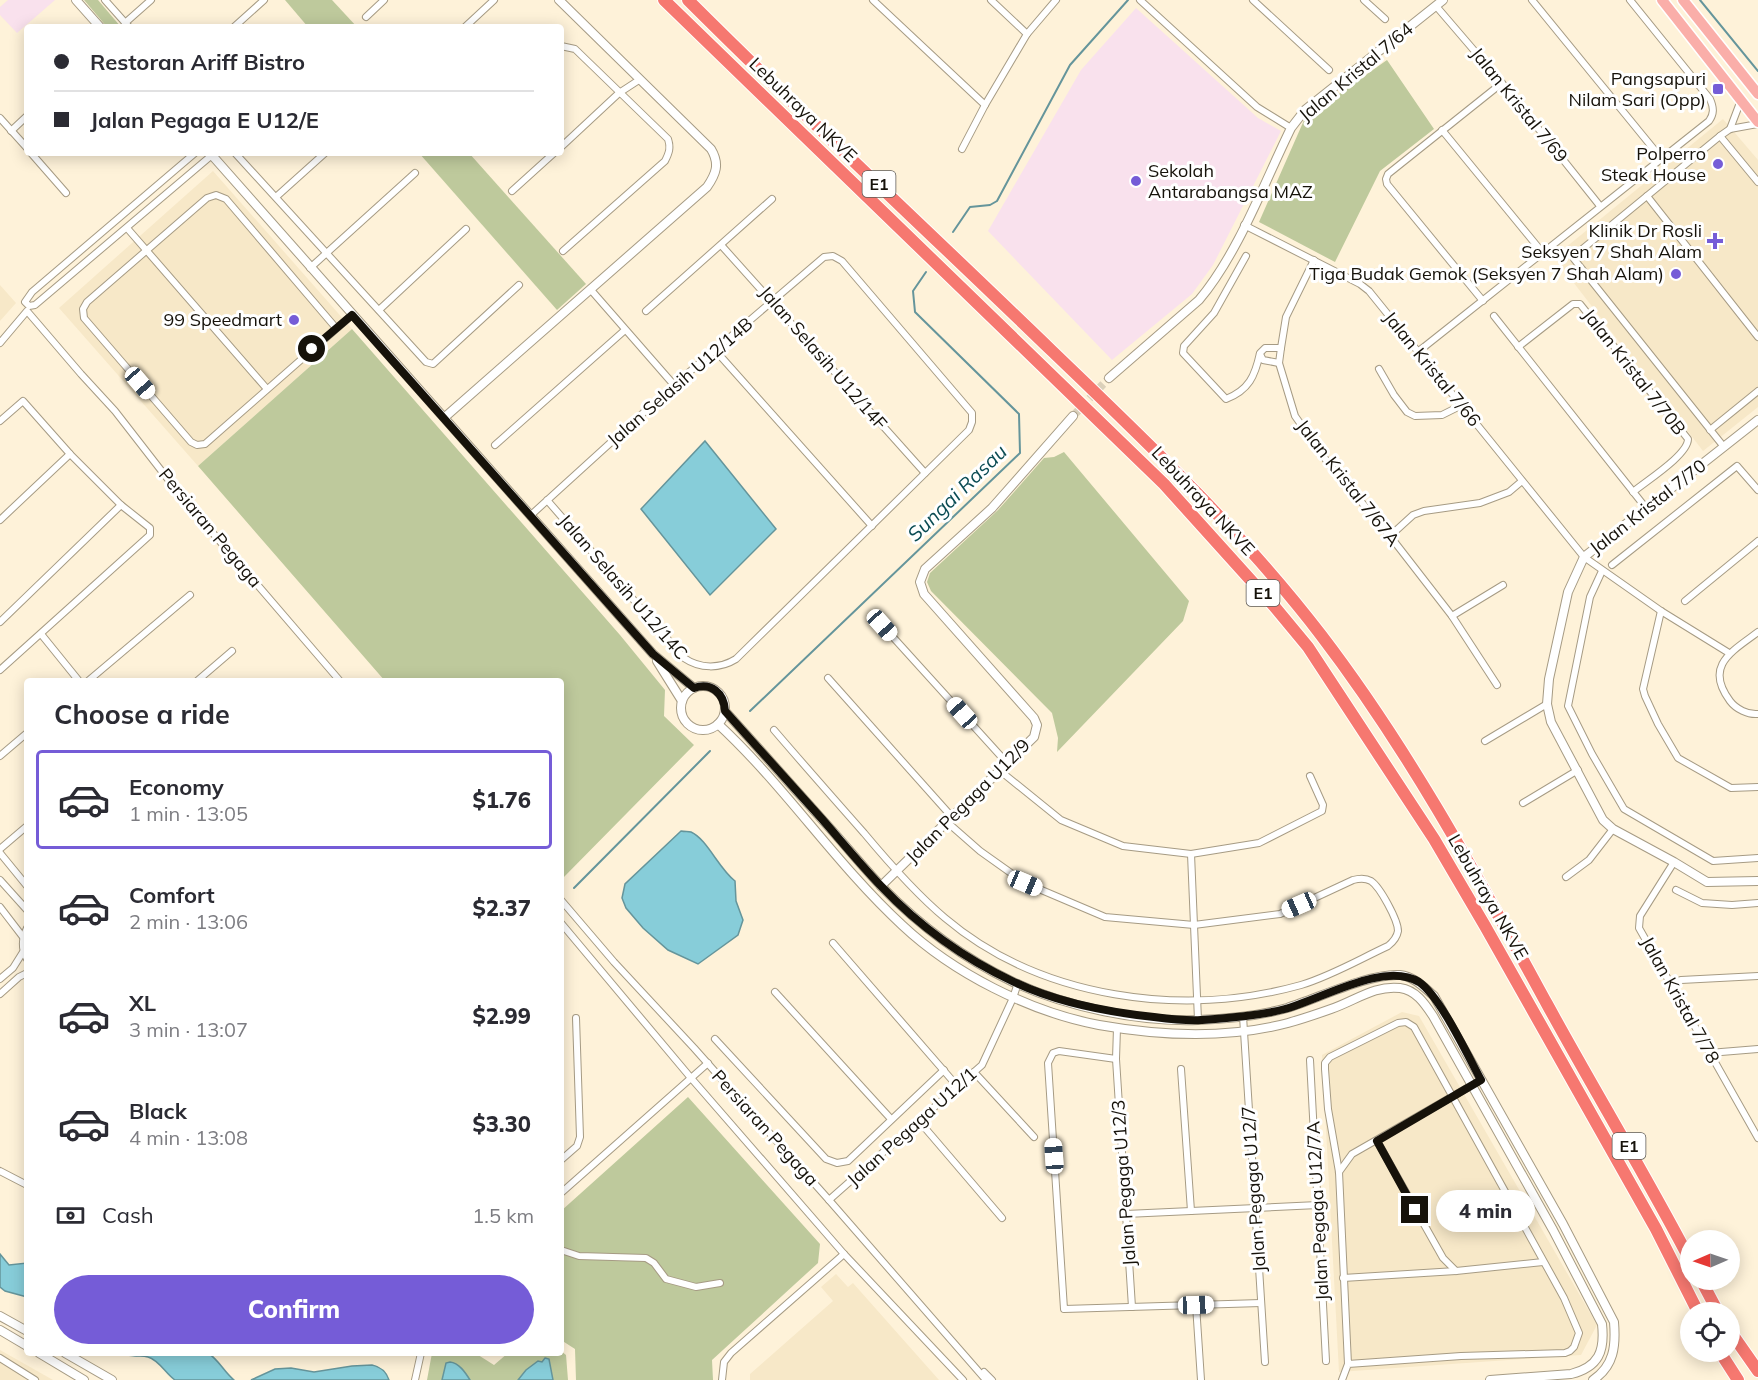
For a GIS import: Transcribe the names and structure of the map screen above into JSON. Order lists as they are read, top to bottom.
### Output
{
  "streets": {
    "highway": ["Lebuhraya NKVE", "E1"],
    "street": [
      "Jalan Kristal 7/64",
      "Jalan Kristal 7/69",
      "Jalan Selasih U12/14F",
      "Jalan Kristal 7/66",
      "Jalan Kristal 7/70B",
      "Jalan Selasih U12/14B",
      "Jalan Kristal 7/67A",
      "Jalan Kristal 7/70",
      "Persiaran Pegaga",
      "Jalan Selasih U12/14C",
      "Jalan Pegaga U12/9",
      "Jalan Kristal 7/78",
      "Jalan Pegaga U12/1",
      "Jalan Pegaga U12/3",
      "Jalan Pegaga U12/7",
      "Jalan Pegaga U12/7A"
    ]
  },
  "crossings": [
    ["Jalan Kristal 7/64", "Jalan Kristal 7/69"],
    ["Jalan Kristal 7/64", "Jalan Kristal 7/66"],
    ["Jalan Selasih U12/14F", "Jalan Selasih U12/14B"],
    ["Jalan Selasih U12/14F", "Jalan Selasih U12/14C"],
    ["Jalan Kristal 7/66", "Jalan Kristal 7/67A"],
    ["Jalan Kristal 7/66", "Jalan Kristal 7/70"],
    ["Jalan Selasih U12/14B", "Jalan Selasih U12/14C"],
    ["Jalan Kristal 7/70", "Jalan Kristal 7/78"],
    ["Persiaran Pegaga", "Jalan Pegaga U12/1"]
  ],
  "water": ["Sungai Rasau"],
  "places": {
    "transit": ["Pangsapuri Nilam Sari (Opp)"],
    "other": [
      "Polperro Steak House",
      "Sekolah Antarabangsa MAZ",
      "Tiga Budak Gemok (Seksyen 7 Shah Alam)",
      "99 Speedmart"
    ],
    "health": ["Klinik Dr Rosli Seksyen 7 Shah Alam"]
  },
  "north": "left",
  "page": {
    "banner": ["Restoran Ariff Bistro", "Jalan Pegaga E U12/E"],
    "heading": "Choose a ride",
    "list": [
      {
        "name": "Economy",
        "note": "1 min · 13:05",
        "value": "$1.76"
      },
      {
        "name": "Comfort",
        "note": "2 min · 13:06",
        "value": "$2.37"
      },
      {
        "name": "XL",
        "note": "3 min · 13:07",
        "value": "$2.99"
      },
      {
        "name": "Black",
        "note": "4 min · 13:08",
        "value": "$3.30"
      }
    ],
    "pay": ["Cash", "1.5 km"],
    "bubble": "4 min",
    "buttons": "Confirm"
  }
}
